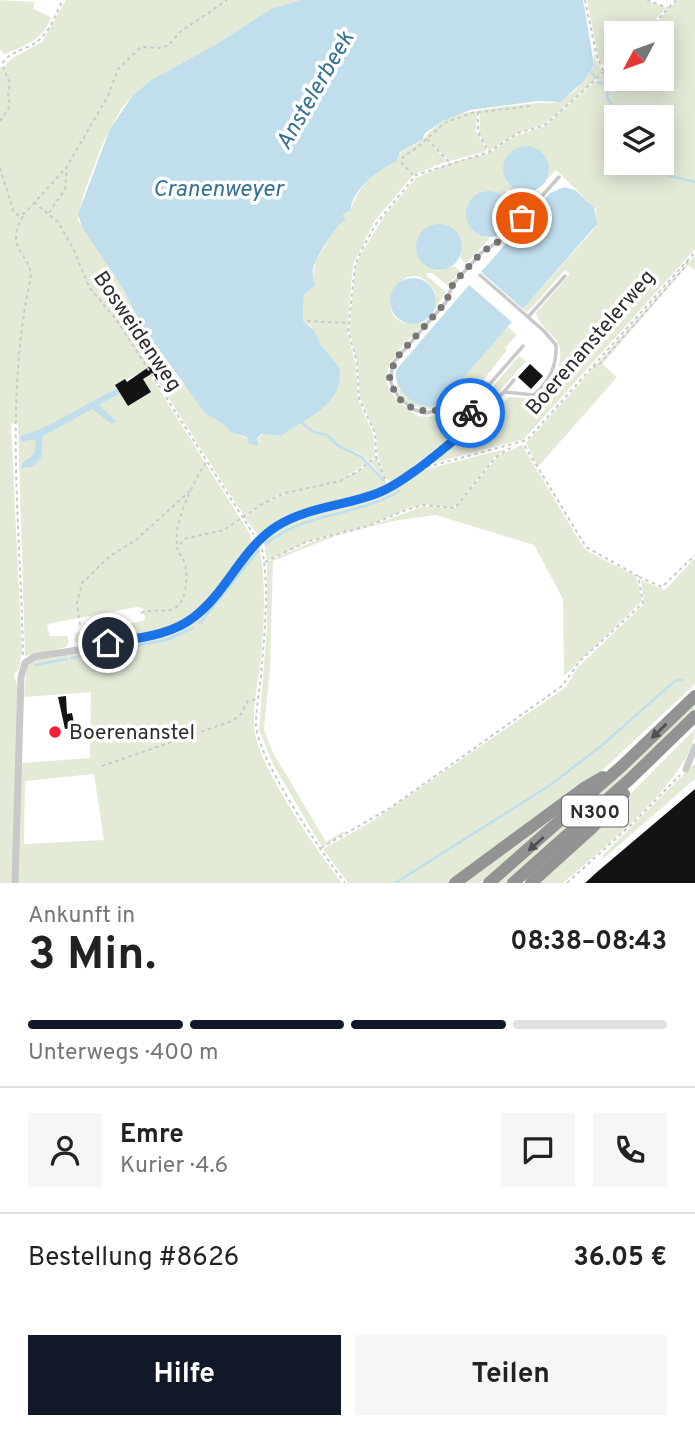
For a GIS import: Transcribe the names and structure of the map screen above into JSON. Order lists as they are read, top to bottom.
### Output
{
  "streets": {
    "highway": ["N300"],
    "path": ["Bosweidenweg", "Boerenanstelerweg"]
  },
  "water": ["Anstelerbeek", "Cranenweyer"],
  "places": ["Boerenanstel"],
  "north": "bottom left",
  "page": {
    "heading": ["3 Min.", "Ankunft in", "08:38–08:43"],
    "panel": [
      "Emre",
      "Kurier · 4.6",
      "Bestellung #8626",
      "36.05 €"
    ],
    "bar": "Unterwegs · 400 m",
    "buttons": ["Hilfe", "Teilen"]
  }
}
